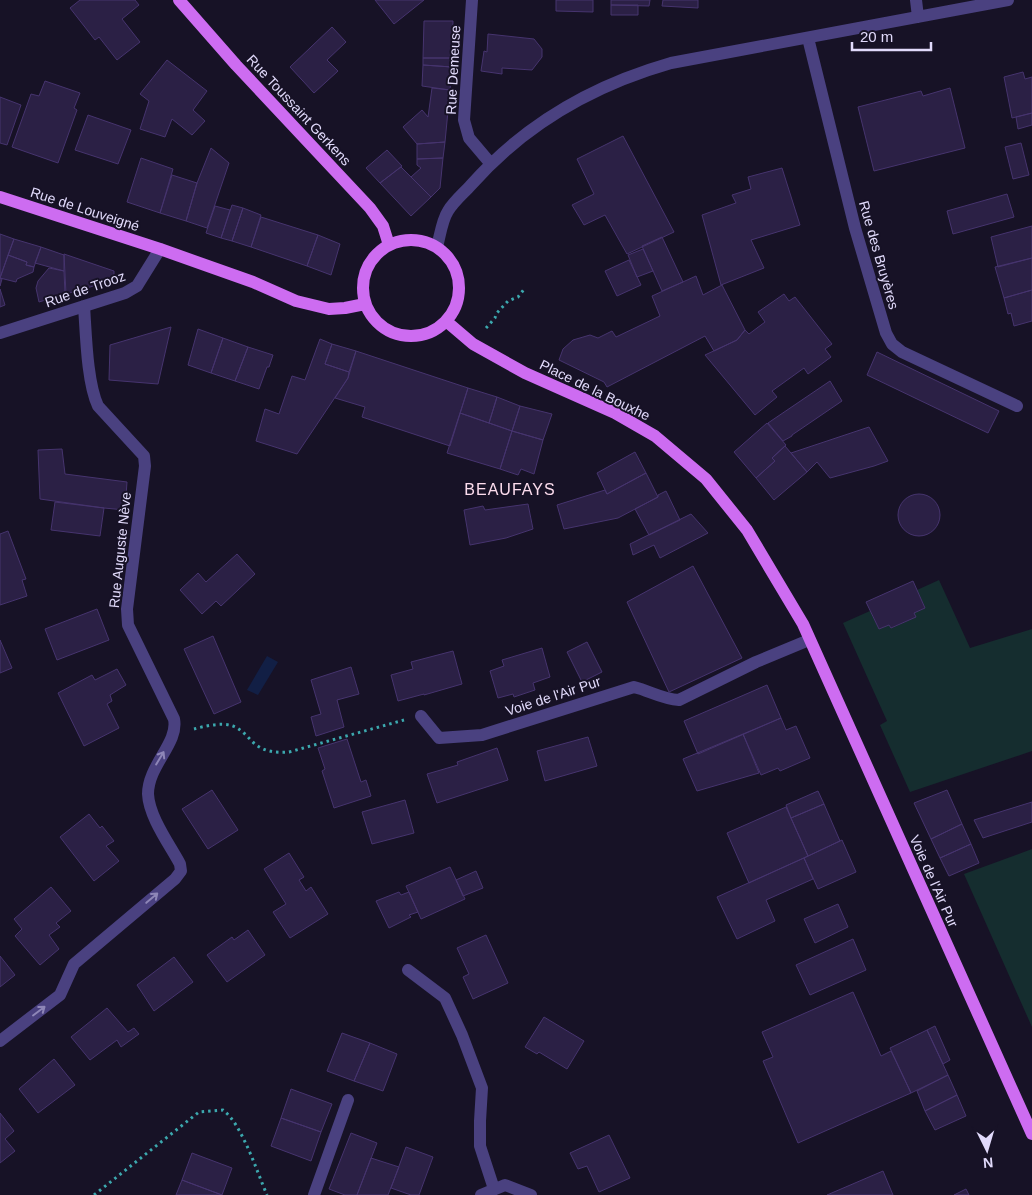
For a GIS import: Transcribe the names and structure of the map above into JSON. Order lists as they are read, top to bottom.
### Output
{
  "streets": {
    "main road": [
      "Rue Toussaint Gerkens",
      "Rue de Louveigné",
      "Place de la Bouxhe",
      "Voie de l'Air Pur"
    ],
    "street": [
      "Rue Demeuse",
      "Rue des Bruyères",
      "Rue de Trooz",
      "Rue Auguste Nève"
    ]
  },
  "crossings": [
    ["Rue Toussaint Gerkens", "Place de la Bouxhe"],
    ["Rue de Louveigné", "Rue de Trooz"],
    ["Rue de Trooz", "Rue Auguste Nève"],
    ["Place de la Bouxhe", "Voie de l'Air Pur"]
  ],
  "districts": ["BEAUFAYS"],
  "scale_bar": "20 m",
  "north": "bottom"
}
